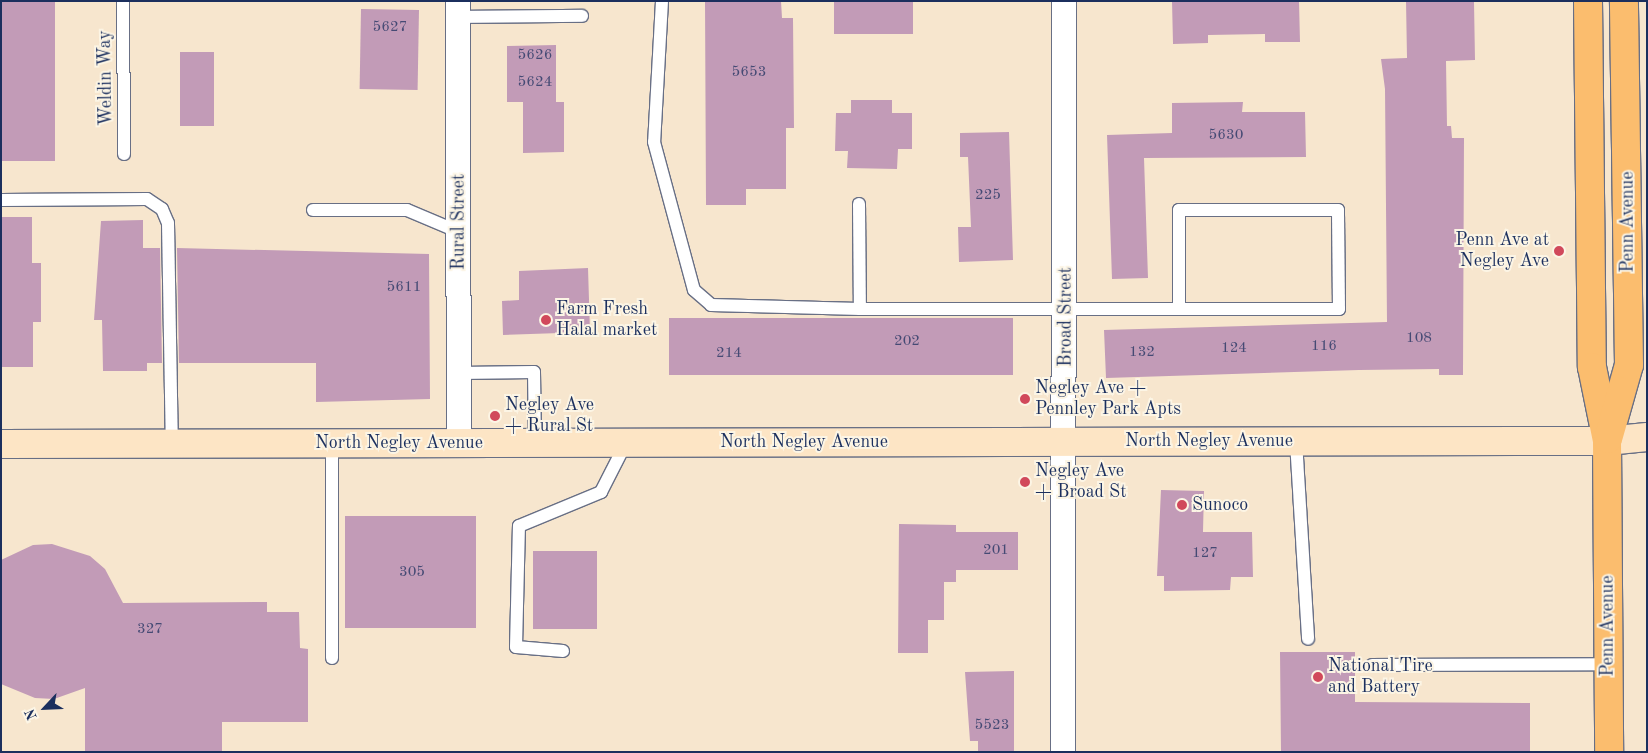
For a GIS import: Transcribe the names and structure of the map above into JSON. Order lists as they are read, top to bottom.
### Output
{
  "streets": {
    "main road": ["Penn Avenue", "North Negley Avenue"],
    "street": ["Rural Street", "Broad Street"],
    "lane": ["Weldin Way"]
  },
  "crossings": [
    ["Rural Street", "North Negley Avenue"],
    ["Penn Avenue", "North Negley Avenue"],
    ["Broad Street", "North Negley Avenue"]
  ],
  "places": [
    "Penn Ave at Negley Ave",
    "Farm Fresh Halal market",
    "Negley Ave + Pennley Park Apts",
    "Negley Ave + Rural St",
    "Negley Ave + Broad St",
    "Sunoco",
    "National Tire and Battery"
  ],
  "house_numbers": [
    "5627",
    "5626",
    "5653",
    "5624",
    "5630",
    "225",
    "5611",
    "108",
    "202",
    "116",
    "124",
    "132",
    "214",
    "201",
    "127",
    "305",
    "327",
    "5523"
  ],
  "north": "bottom left"
}
